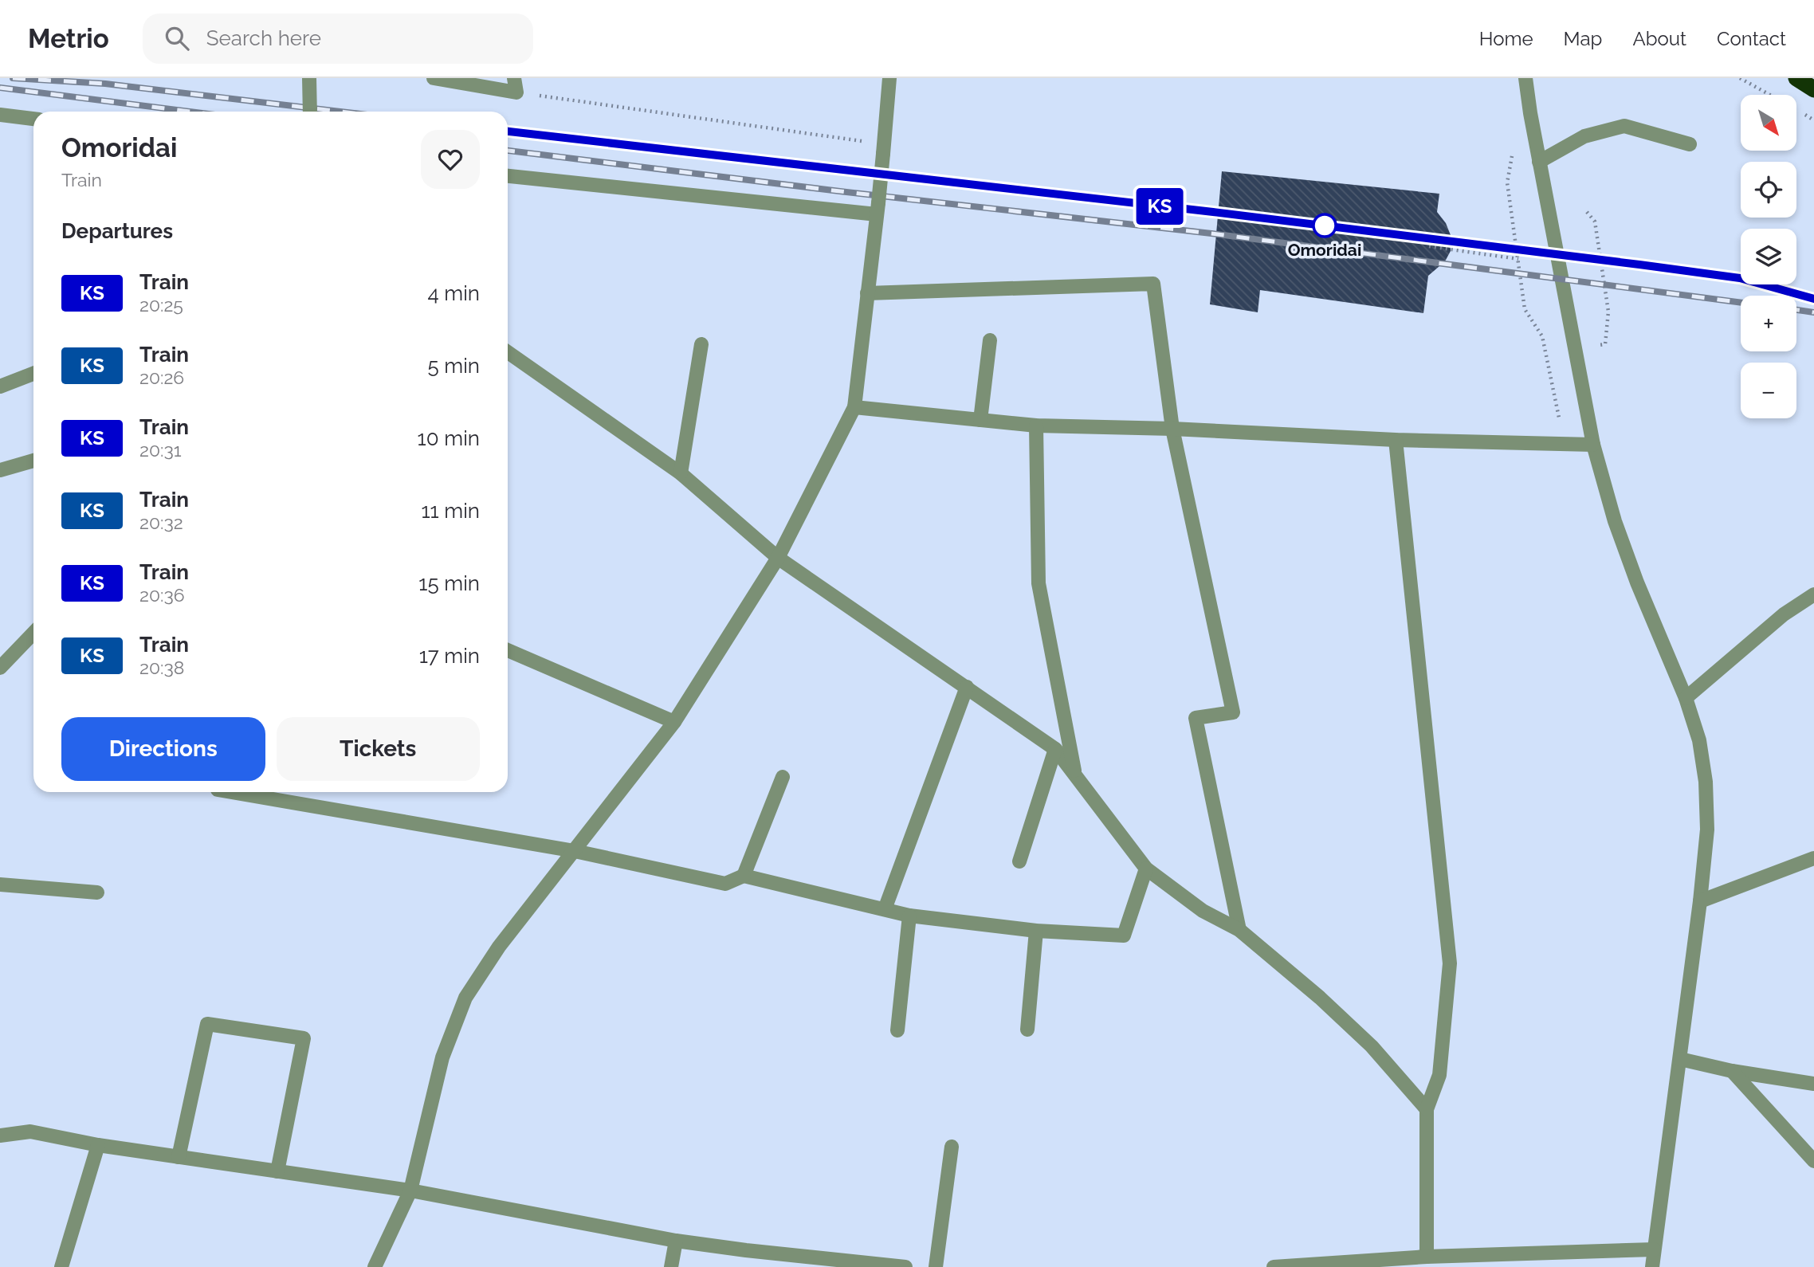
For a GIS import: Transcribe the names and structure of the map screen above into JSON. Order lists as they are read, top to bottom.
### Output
{
  "places": ["Omoridai"],
  "north": "bottom right",
  "page": {
    "header": "Metrio",
    "search": "Search here",
    "nav": [
      "Home",
      "Map",
      "About",
      "Contact"
    ],
    "on_map": "KS",
    "map_buttons": ["+", "−"],
    "heading": [
      ["Omoridai", "Train"],
      "Departures"
    ],
    "list": [
      {
        "mark": "KS",
        "name": "Train",
        "note": "20:25",
        "value": "4 min"
      },
      {
        "mark": "KS",
        "name": "Train",
        "note": "20:26",
        "value": "5 min"
      },
      {
        "mark": "KS",
        "name": "Train",
        "note": "20:31",
        "value": "10 min"
      },
      {
        "mark": "KS",
        "name": "Train",
        "note": "20:32",
        "value": "11 min"
      },
      {
        "mark": "KS",
        "name": "Train",
        "note": "20:36",
        "value": "15 min"
      },
      {
        "mark": "KS",
        "name": "Train",
        "note": "20:38",
        "value": "17 min"
      }
    ],
    "buttons": ["Directions", "Tickets"]
  }
}
